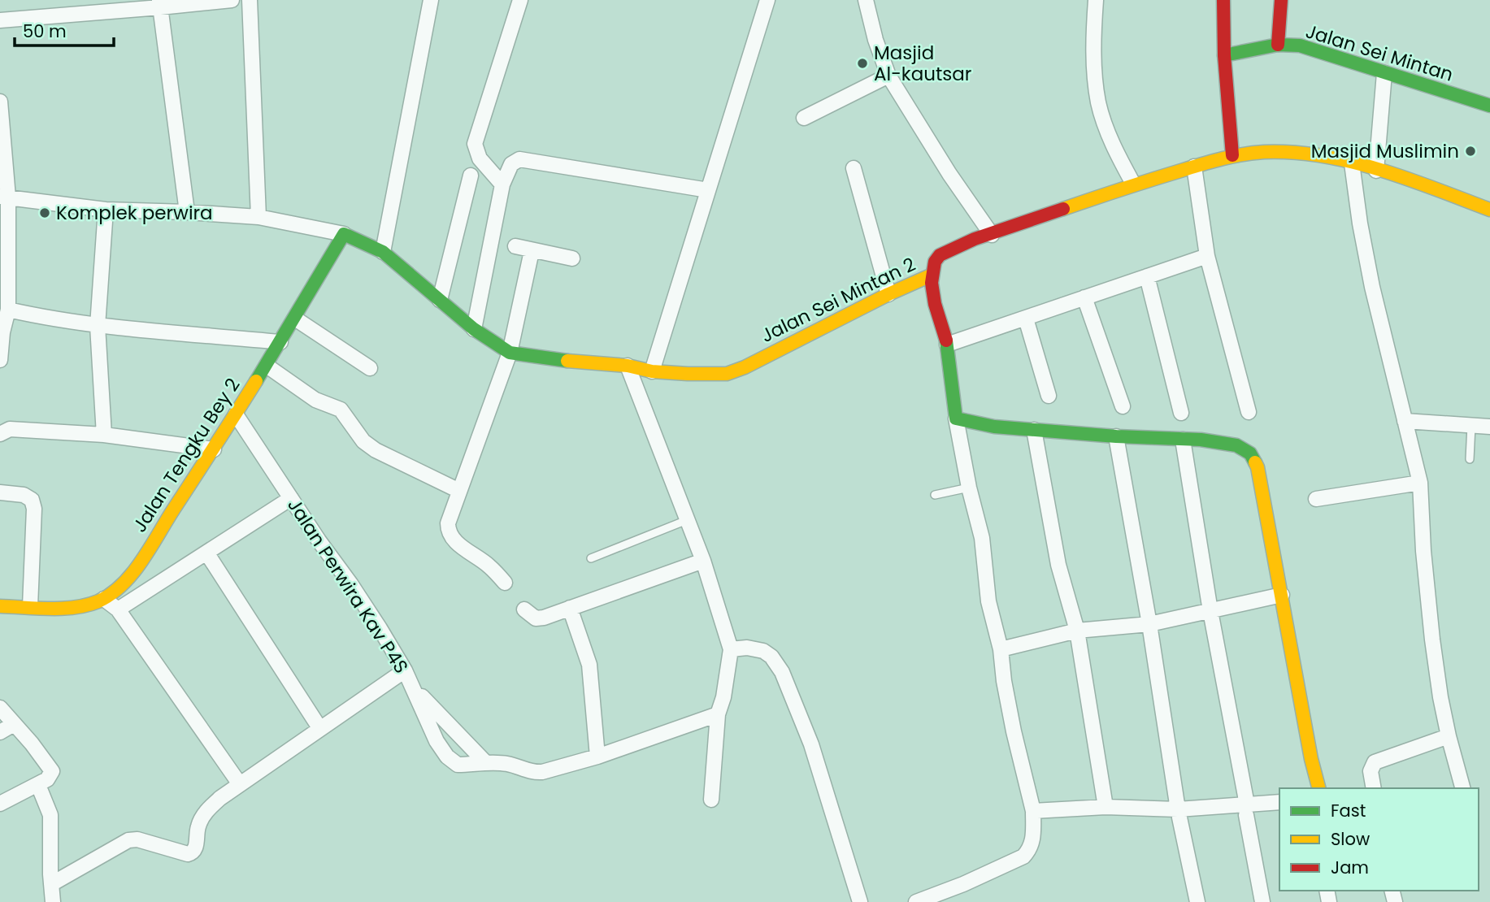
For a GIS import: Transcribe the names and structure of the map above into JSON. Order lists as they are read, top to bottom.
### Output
{
  "streets": {
    "street": [
      "Jalan Sei Mintan",
      "Jalan Sei Mintan 2",
      "Jalan Tengku Bey 2",
      "Jalan Perwira Kav P4S"
    ]
  },
  "crossings": [
    ["Jalan Sei Mintan 2", "Jalan Tengku Bey 2"],
    ["Jalan Tengku Bey 2", "Jalan Perwira Kav P4S"]
  ],
  "places": ["Masjid Al-kautsar", "Masjid Muslimin", "Komplek perwira"],
  "legend": ["Fast", "Slow", "Jam"],
  "scale_bar": "50 m"
}
